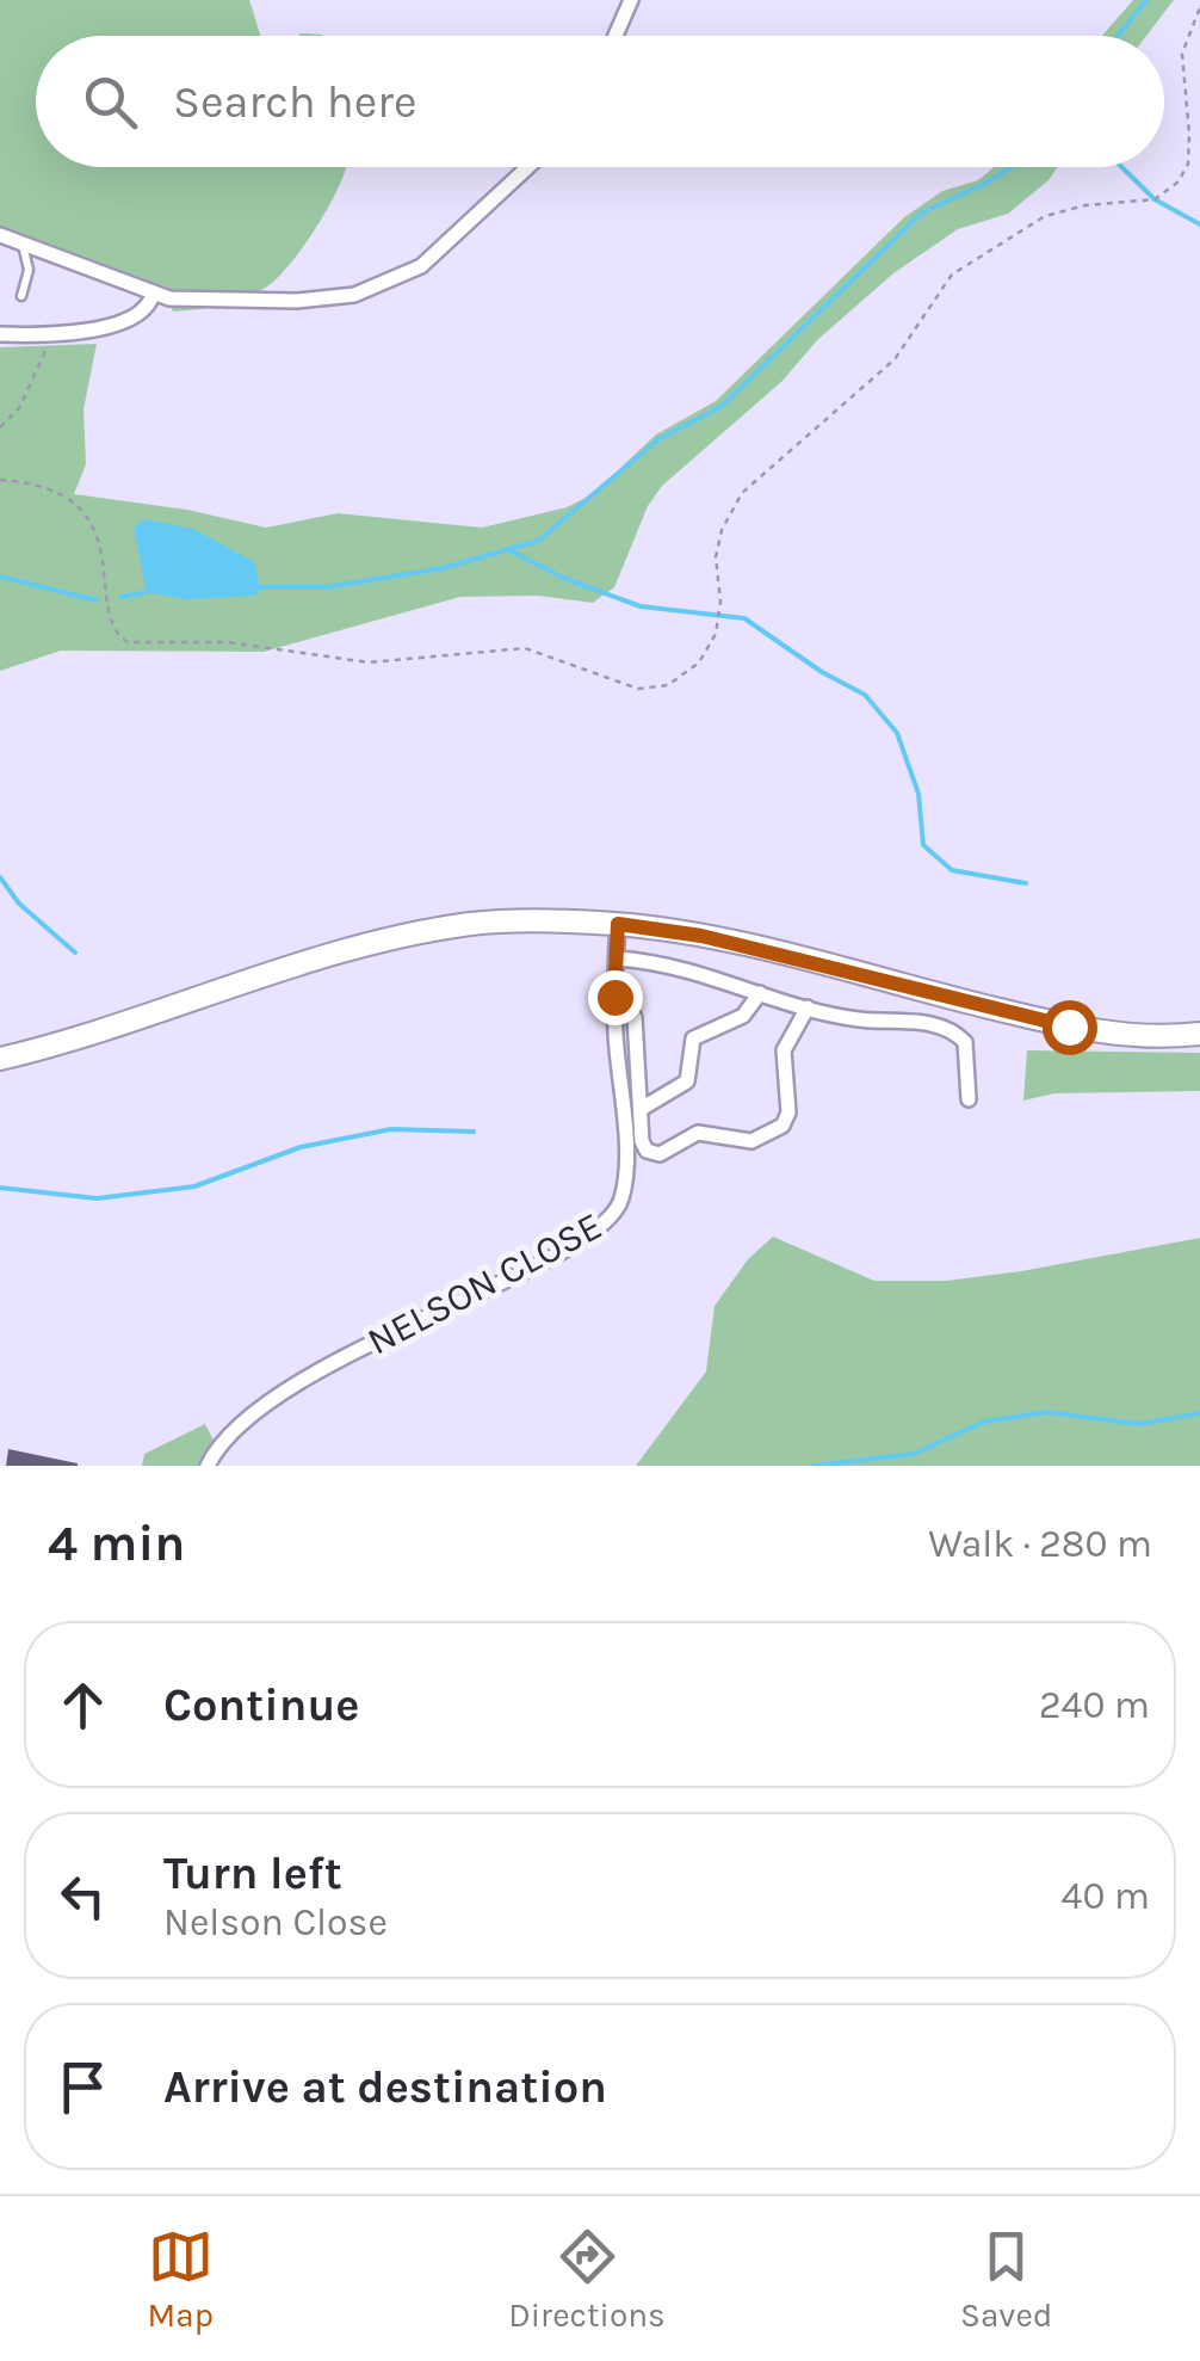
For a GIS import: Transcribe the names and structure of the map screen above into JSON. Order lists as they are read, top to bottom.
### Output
{
  "streets": {
    "street": ["NELSON CLOSE"]
  },
  "page": {
    "search": "Search here",
    "heading": ["4 min", "Walk · 280 m"],
    "list": [
      ["Continue", "240 m"],
      ["Turn left", "Nelson Close", "40 m"],
      "Arrive at destination"
    ],
    "nav": ["Map", "Directions", "Saved"]
  }
}
